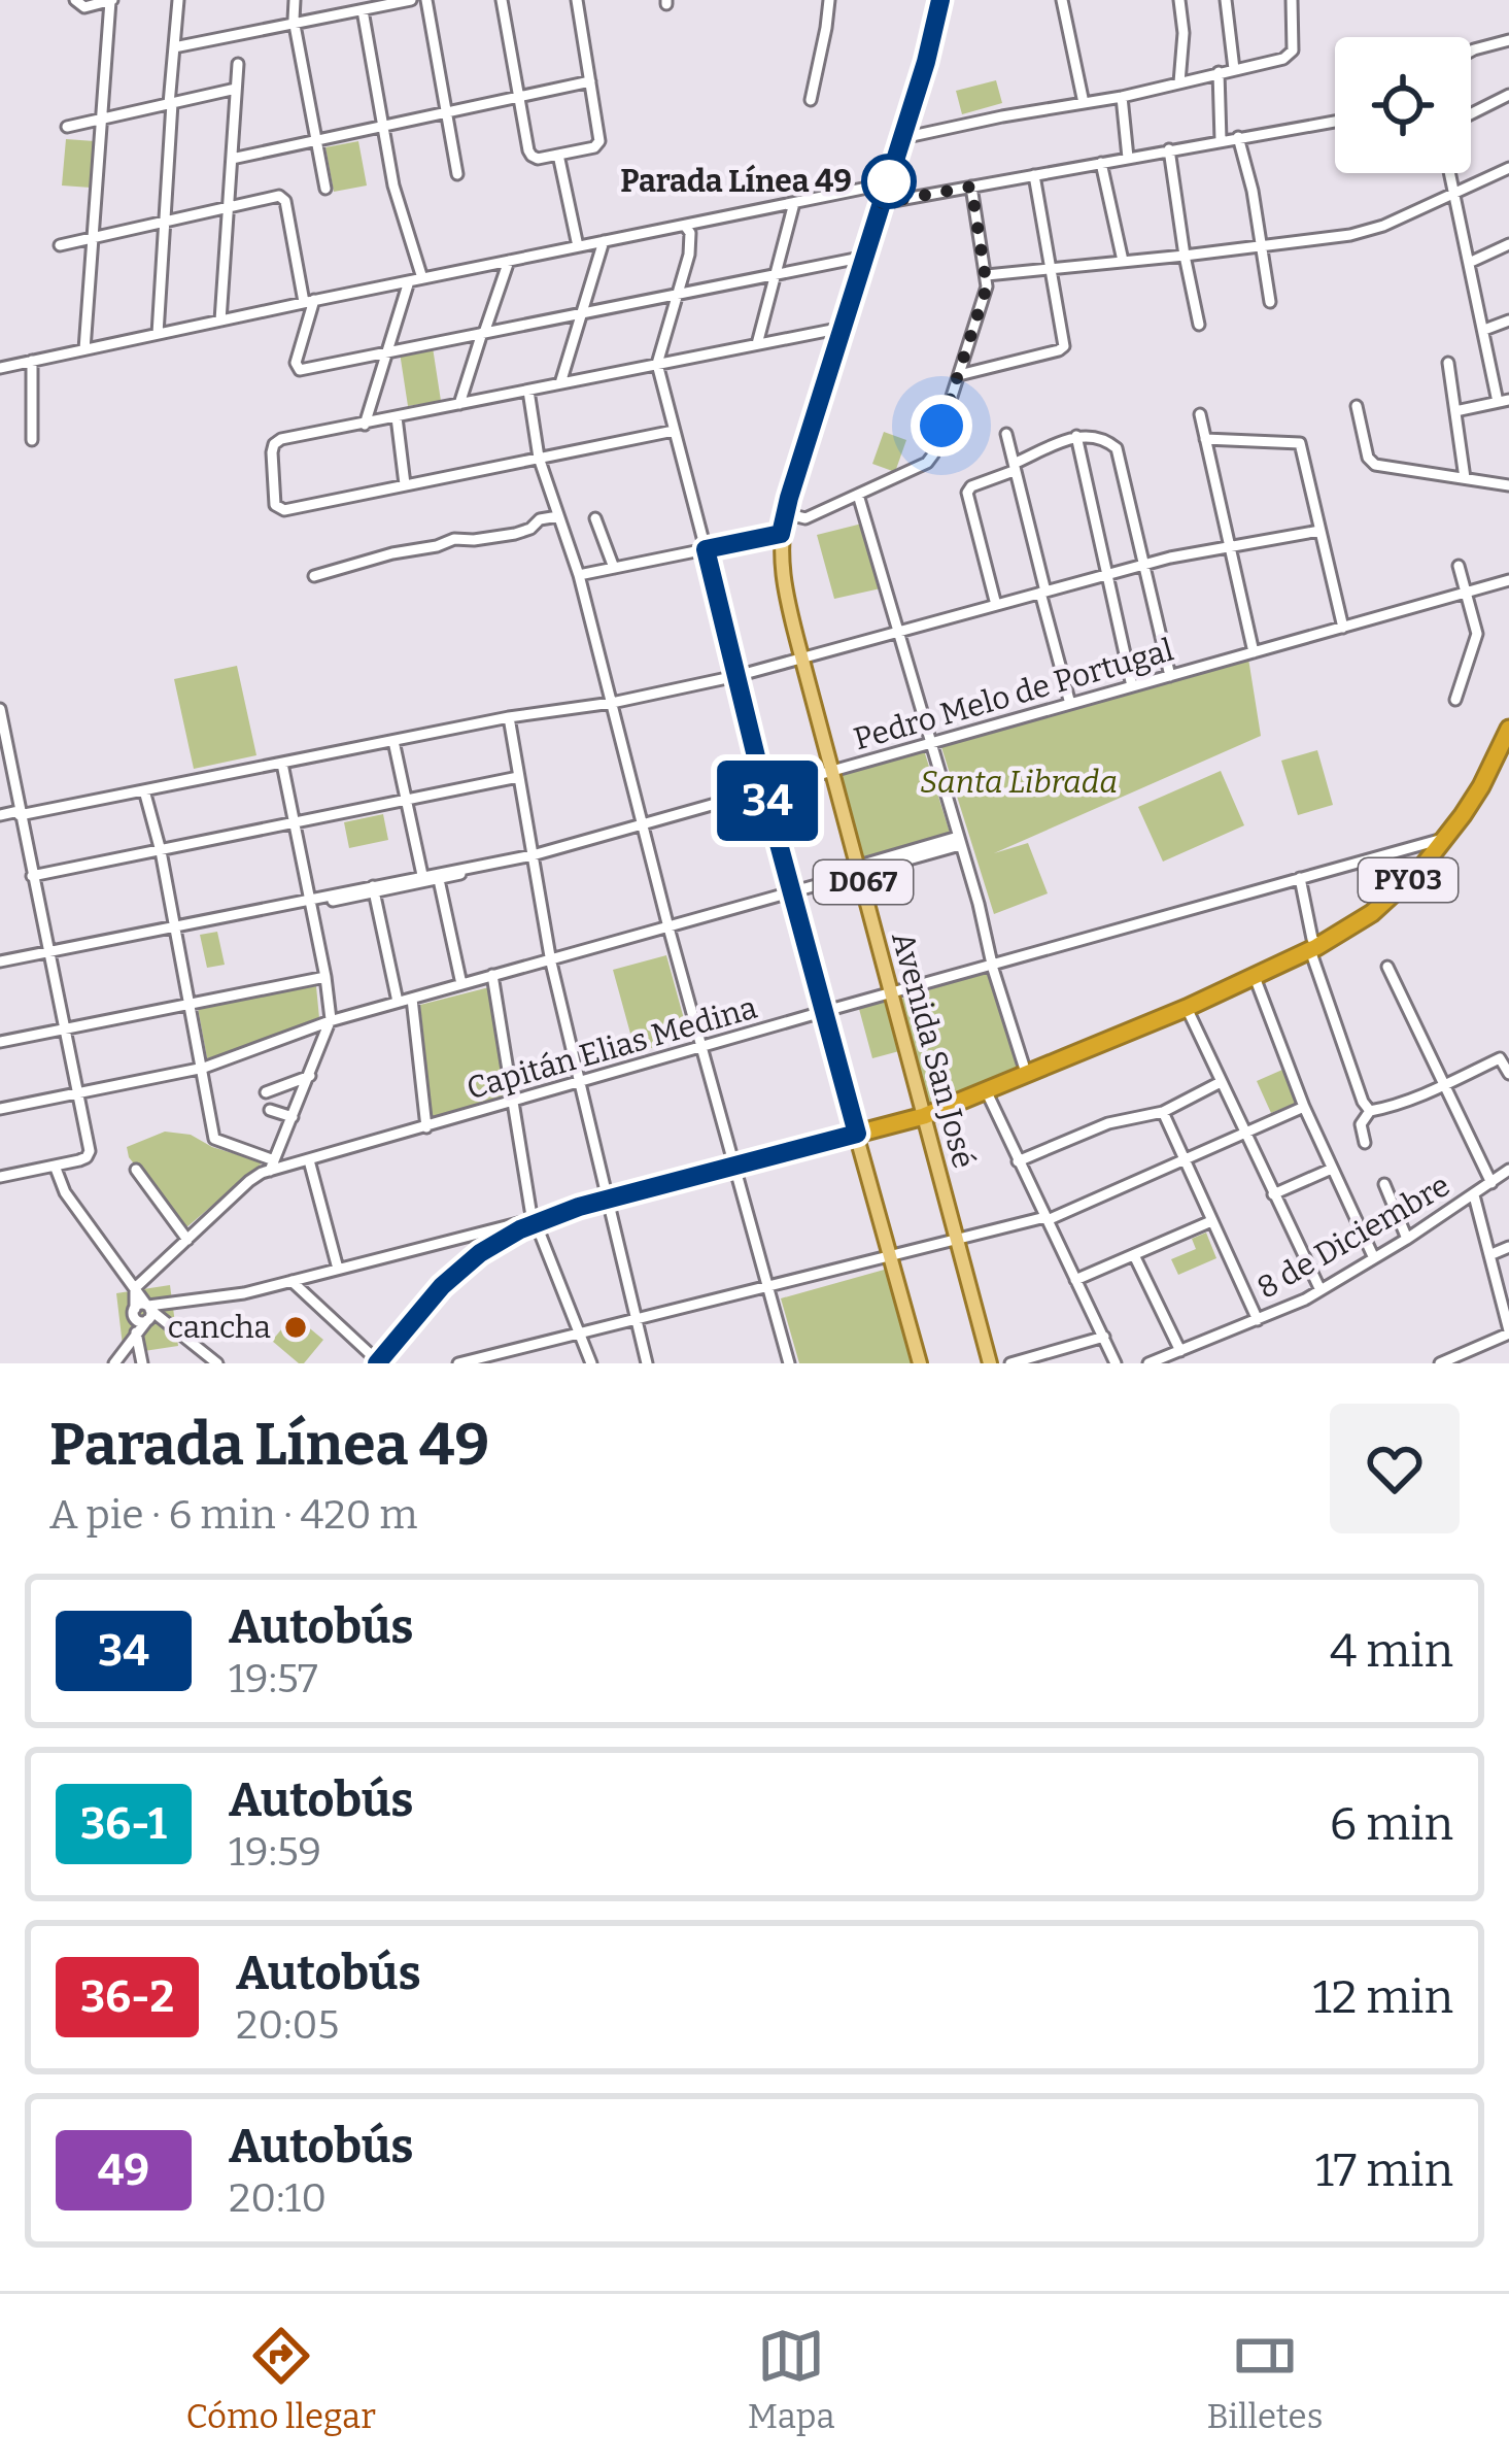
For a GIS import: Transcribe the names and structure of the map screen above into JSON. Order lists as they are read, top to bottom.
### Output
{
  "streets": {
    "highway": ["PY03"],
    "main road": ["D067", "Avenida San José"],
    "street": ["Pedro Melo de Portugal", "Capitán Elias Medina", "8 de Diciembre"]
  },
  "crossings": [
    ["Pedro Melo de Portugal", "D067"],
    ["Pedro Melo de Portugal", "Avenida San José"],
    ["PY03", "D067"],
    ["PY03", "Capitán Elias Medina"],
    ["PY03", "Avenida San José"],
    ["D067", "Capitán Elias Medina"],
    ["D067", "Avenida San José"],
    ["Capitán Elias Medina", "Avenida San José"]
  ],
  "parks": ["Santa Librada"],
  "places": ["Parada Línea 49", "cancha"],
  "lines": ["bus line 34"],
  "page": {
    "on_map": "34",
    "heading": ["Parada Línea 49", "A pie · 6 min · 420 m"],
    "list": [
      {
        "mark": "34",
        "name": "Autobús",
        "note": "19:57",
        "value": "4 min"
      },
      {
        "mark": "36-1",
        "name": "Autobús",
        "note": "19:59",
        "value": "6 min"
      },
      {
        "mark": "36-2",
        "name": "Autobús",
        "note": "20:05",
        "value": "12 min"
      },
      {
        "mark": "49",
        "name": "Autobús",
        "note": "20:10",
        "value": "17 min"
      }
    ],
    "tabs": ["Cómo llegar", "Mapa", "Billetes"]
  }
}
